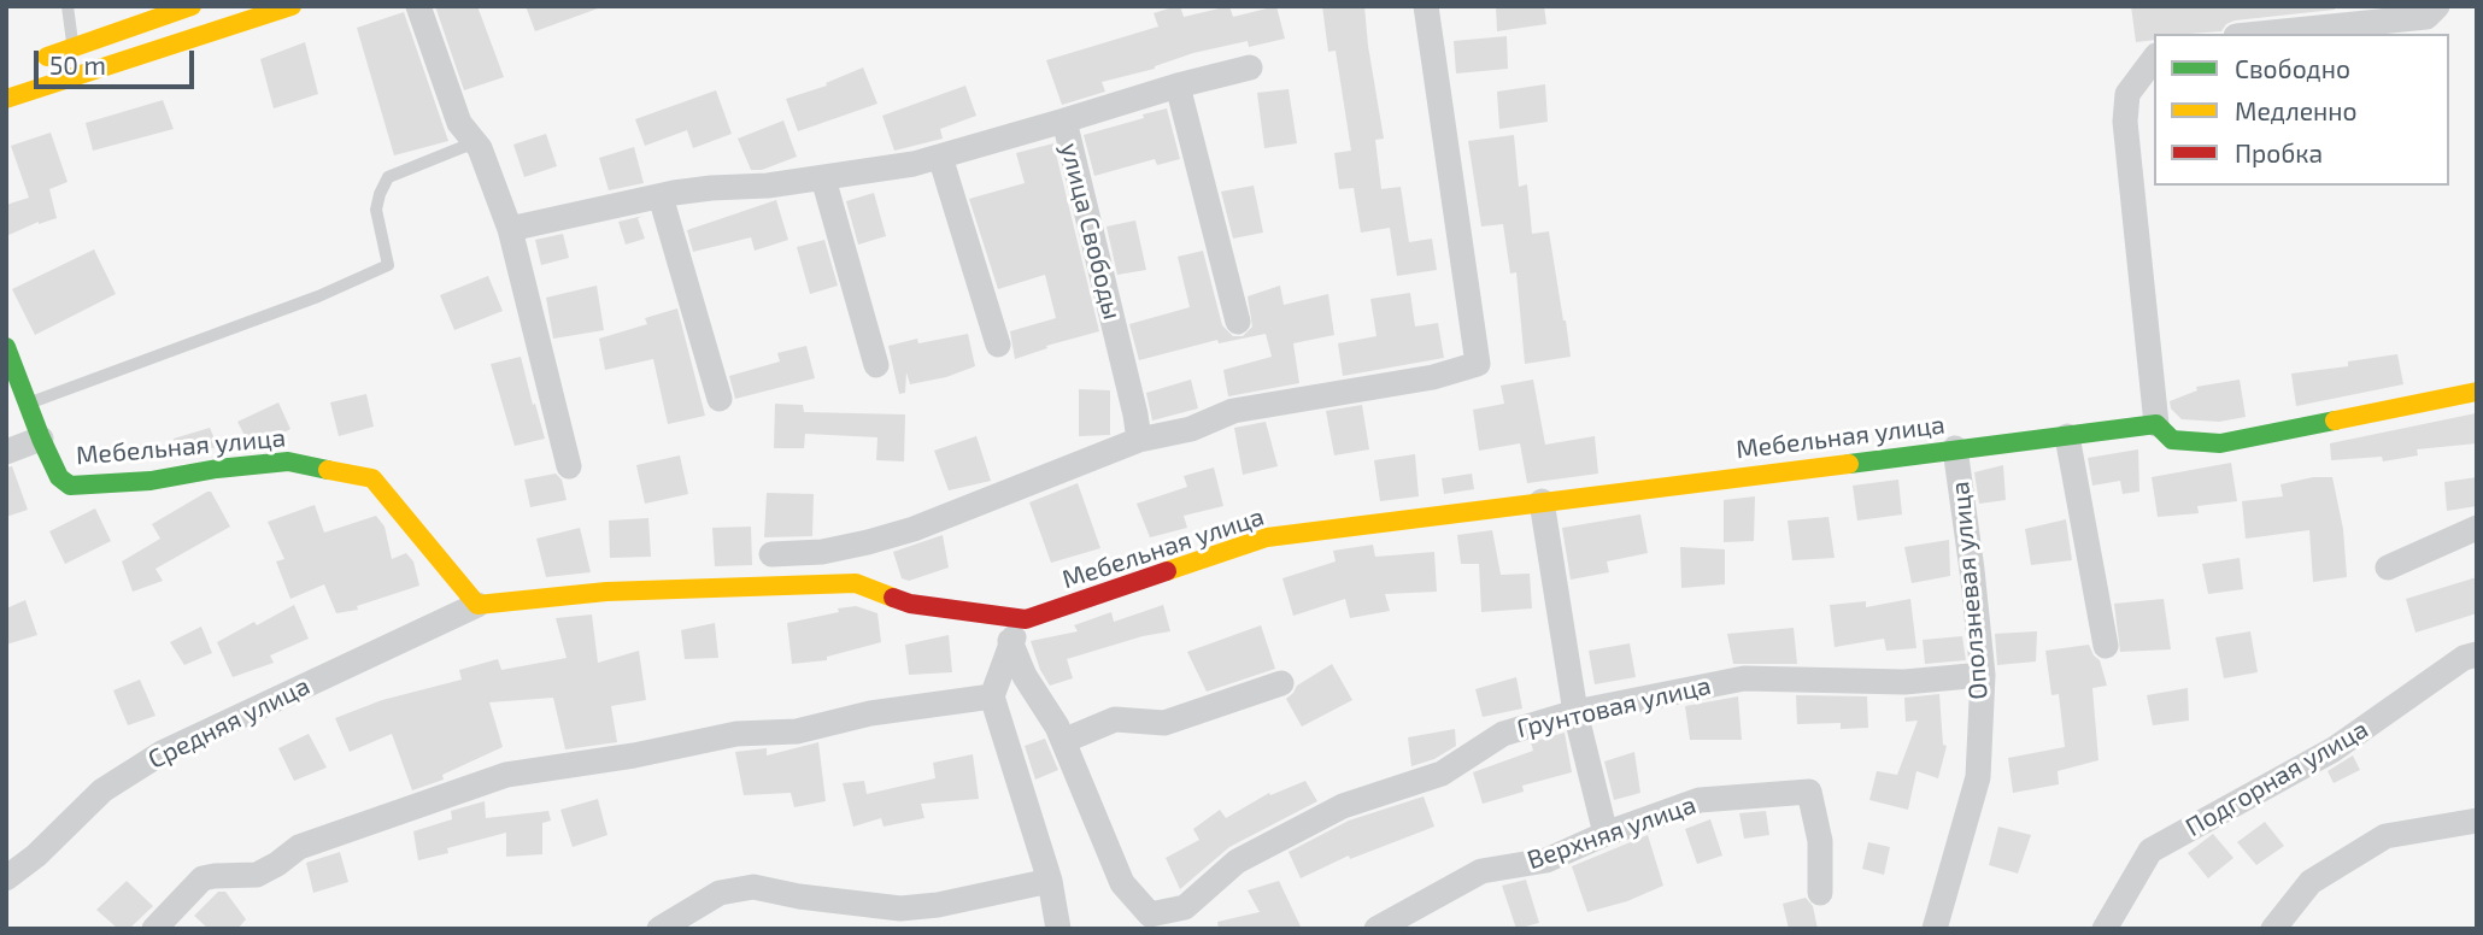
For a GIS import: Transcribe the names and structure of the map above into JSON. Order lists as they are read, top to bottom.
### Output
{
  "streets": {
    "street": [
      "улица Свободы",
      "Мебельная улица",
      "Оползневая улица",
      "Грунтовая улица",
      "Средняя улица",
      "Подгорная улица",
      "Верхняя улица"
    ]
  },
  "crossings": [
    ["Мебельная улица", "Оползневая улица"],
    ["Мебельная улица", "Средняя улица"],
    ["Оползневая улица", "Грунтовая улица"]
  ],
  "legend": ["Свободно", "Медленно", "Пробка"],
  "scale_bar": "50 m"
}
